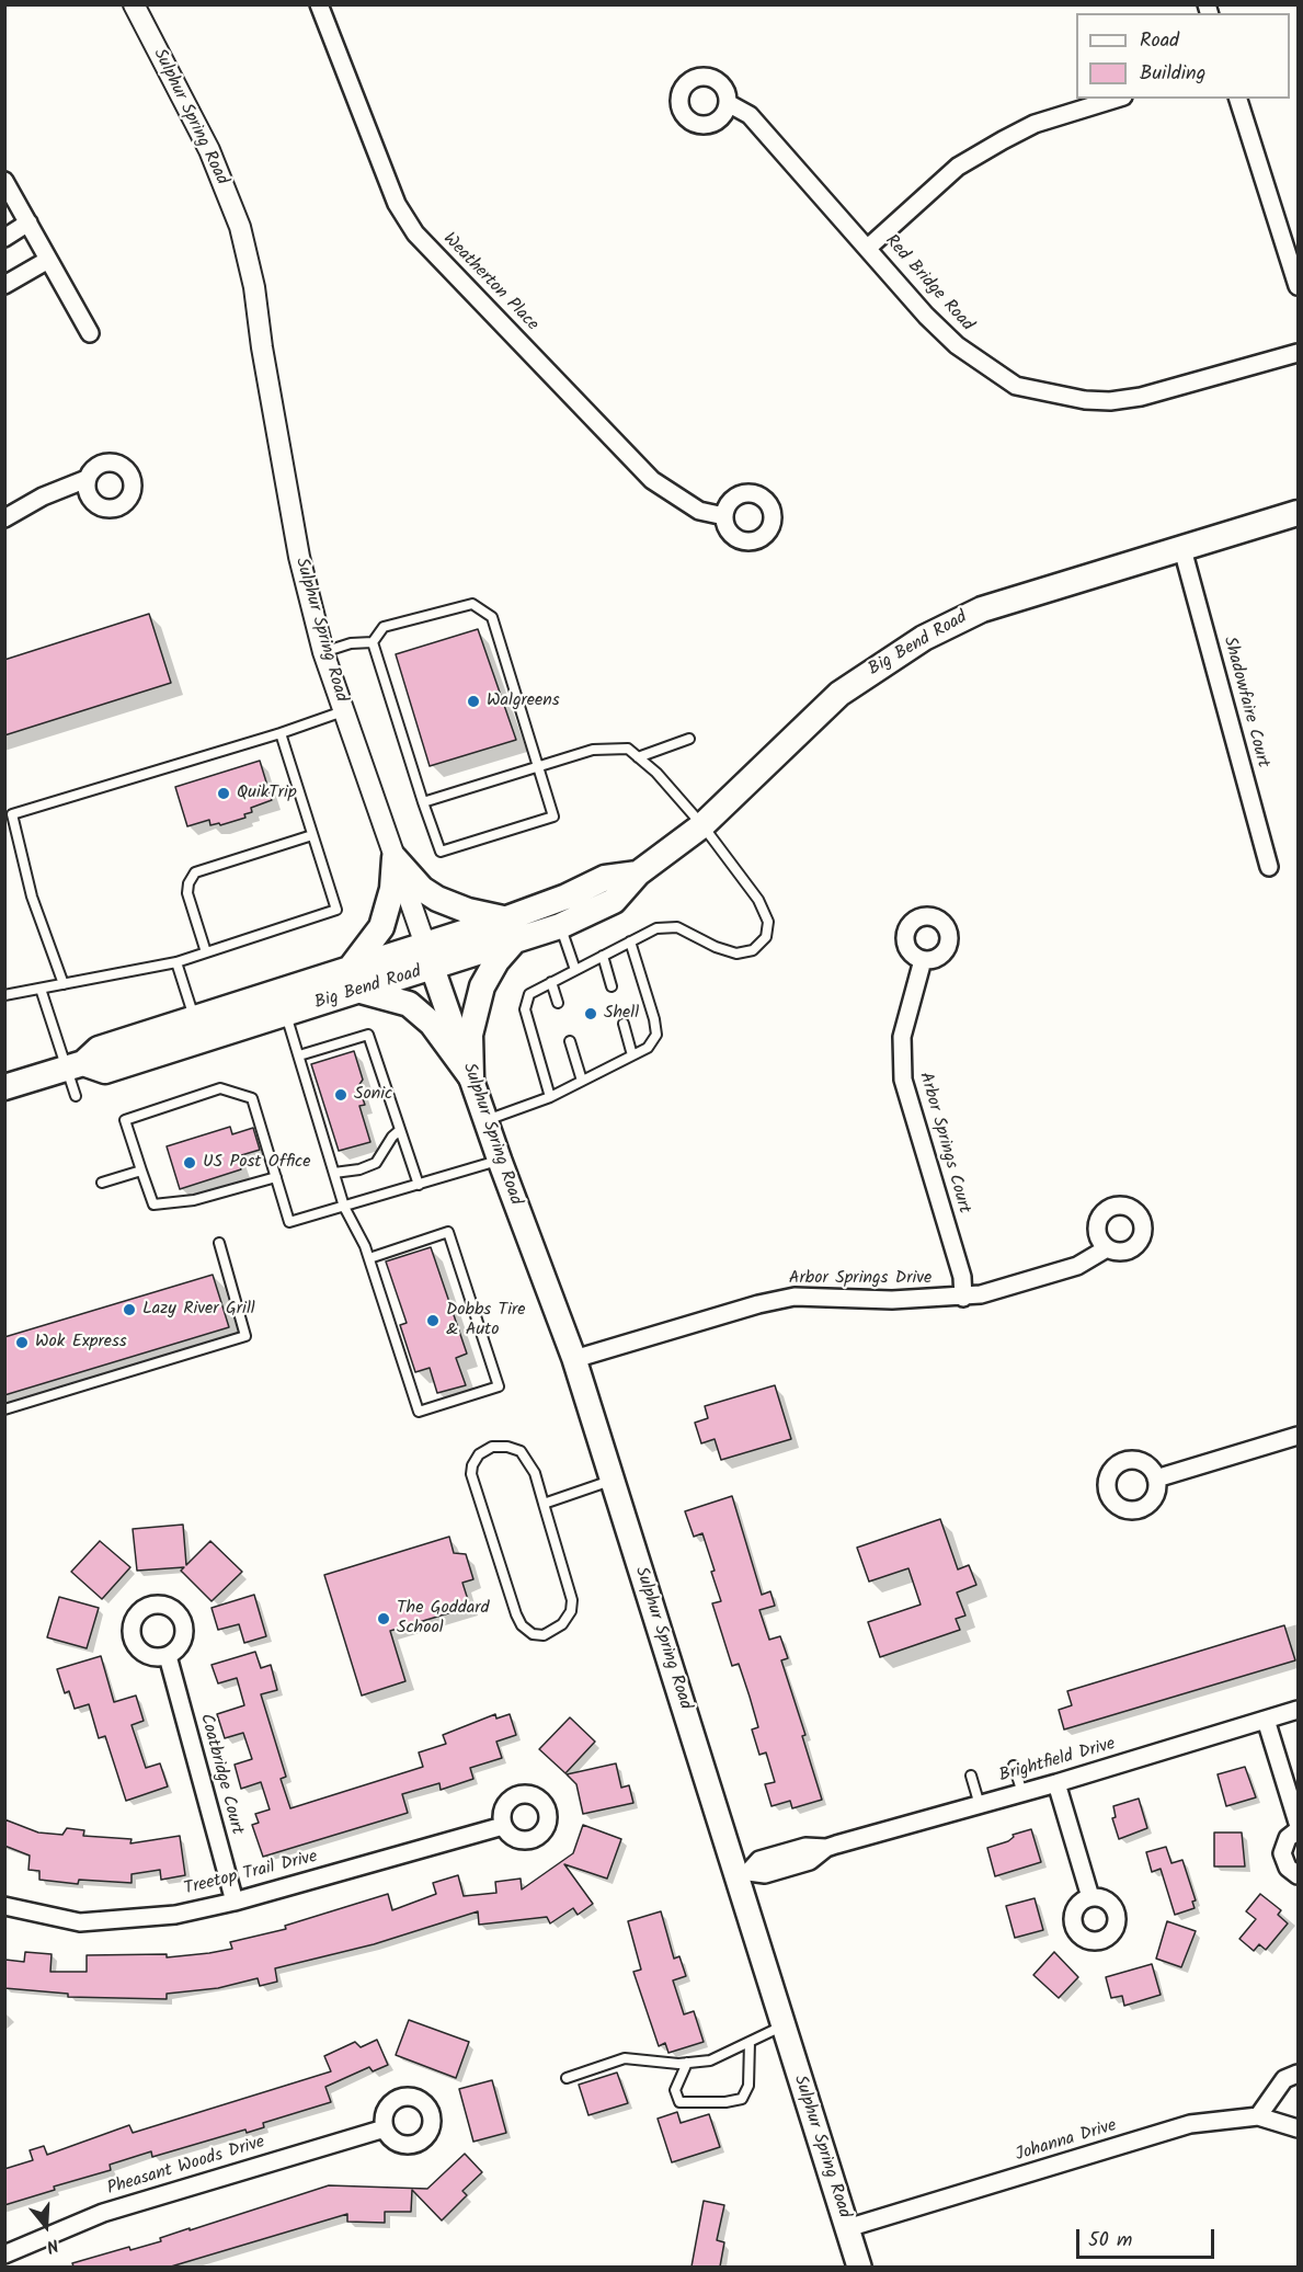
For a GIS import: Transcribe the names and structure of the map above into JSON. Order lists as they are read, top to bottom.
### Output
{
  "streets": {
    "main road": ["Sulphur Spring Road", "Big Bend Road"],
    "street": [
      "Weatherton Place",
      "Red Bridge Road",
      "Shadowfaire Court",
      "Arbor Springs Court",
      "Arbor Springs Drive",
      "Brightfield Drive",
      "Coatbridge Court",
      "Treetop Trail Drive",
      "Johanna Drive",
      "Pheasant Woods Drive"
    ]
  },
  "crossings": [
    ["Sulphur Spring Road", "Big Bend Road"],
    ["Sulphur Spring Road", "Arbor Springs Drive"],
    ["Sulphur Spring Road", "Brightfield Drive"],
    ["Sulphur Spring Road", "Johanna Drive"],
    ["Big Bend Road", "Shadowfaire Court"],
    ["Arbor Springs Court", "Arbor Springs Drive"],
    ["Coatbridge Court", "Treetop Trail Drive"]
  ],
  "places": [
    "Walgreens",
    "QuikTrip",
    "Shell",
    "Sonic",
    "US Post Office",
    "Lazy River Grill",
    "Dobbs Tire & Auto",
    "Wok Express",
    "The Goddard School"
  ],
  "legend": ["Road", "Building"],
  "scale_bar": "50 m",
  "north": "bottom"
}
